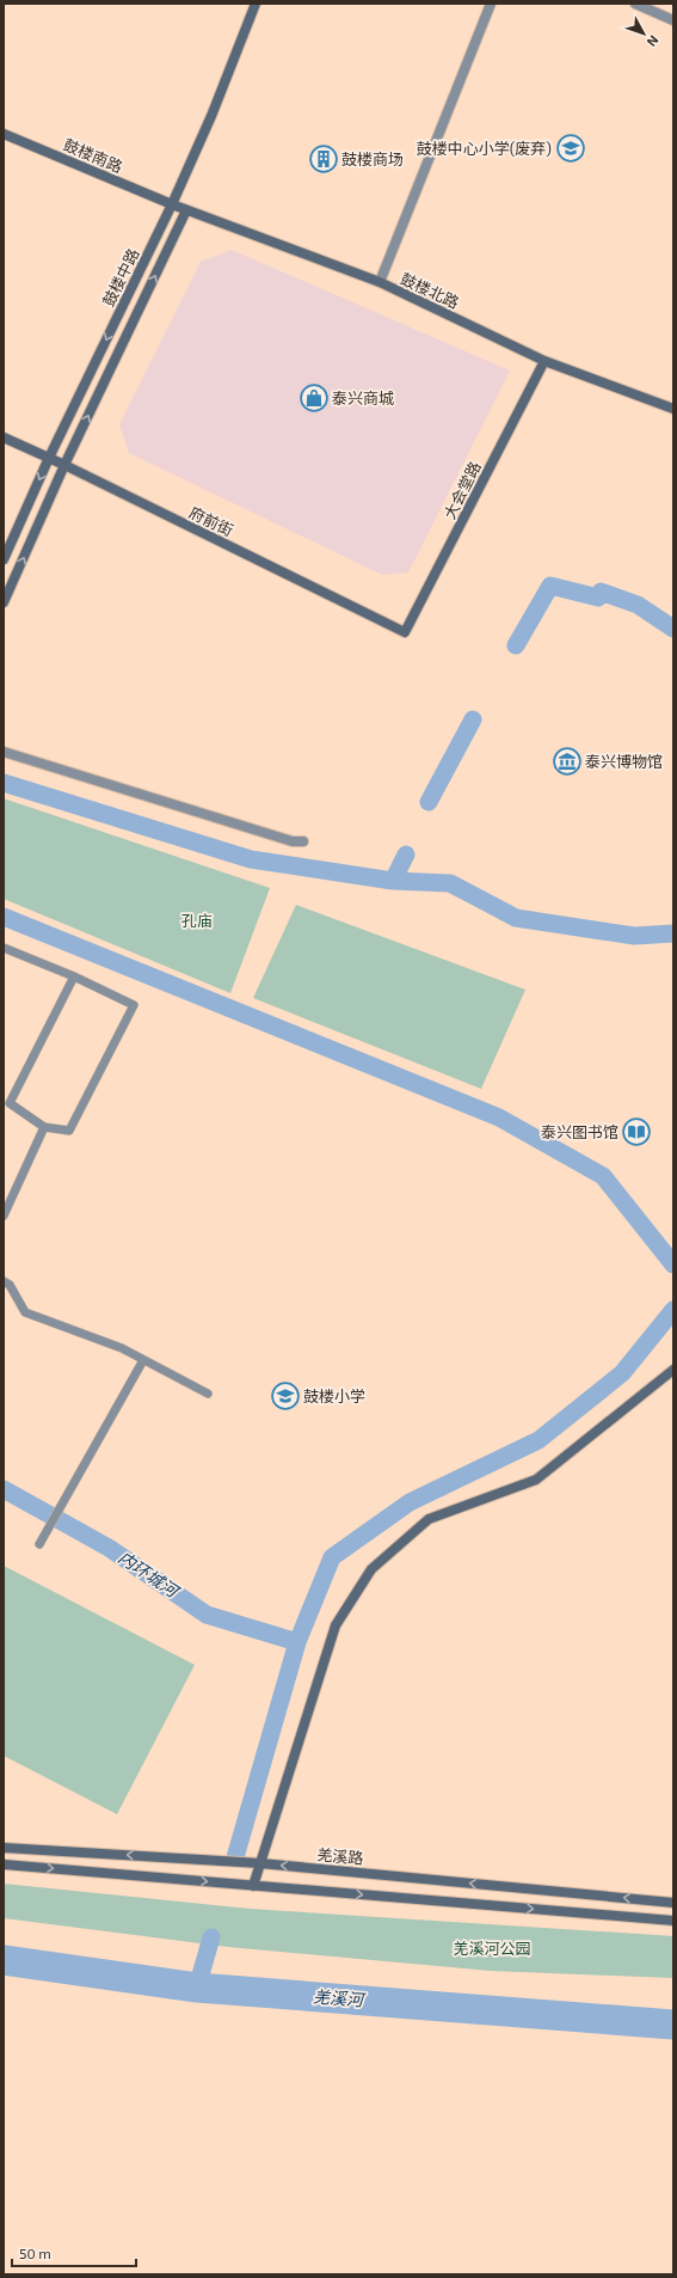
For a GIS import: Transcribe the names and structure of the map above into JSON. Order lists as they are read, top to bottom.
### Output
{
  "streets": {
    "street": [
      "鼓楼南路",
      "鼓楼中路",
      "鼓楼北路",
      "大会堂路",
      "府前街",
      "羌溪路"
    ]
  },
  "crossings": [
    ["鼓楼南路", "鼓楼中路"],
    ["鼓楼南路", "鼓楼北路"],
    ["鼓楼中路", "鼓楼北路"],
    ["鼓楼中路", "府前街"],
    ["鼓楼北路", "大会堂路"],
    ["大会堂路", "府前街"]
  ],
  "water": ["内环城河", "羌溪河"],
  "parks": ["孔庙", "羌溪河公园"],
  "places": {
    "school or university": ["鼓楼中心小学(废弃)", "鼓楼小学"],
    "building": ["鼓楼商场"],
    "shop": ["泰兴商城"],
    "museum": ["泰兴博物馆"],
    "library": ["泰兴图书馆"]
  },
  "scale_bar": "50 m",
  "north": "bottom right"
}
